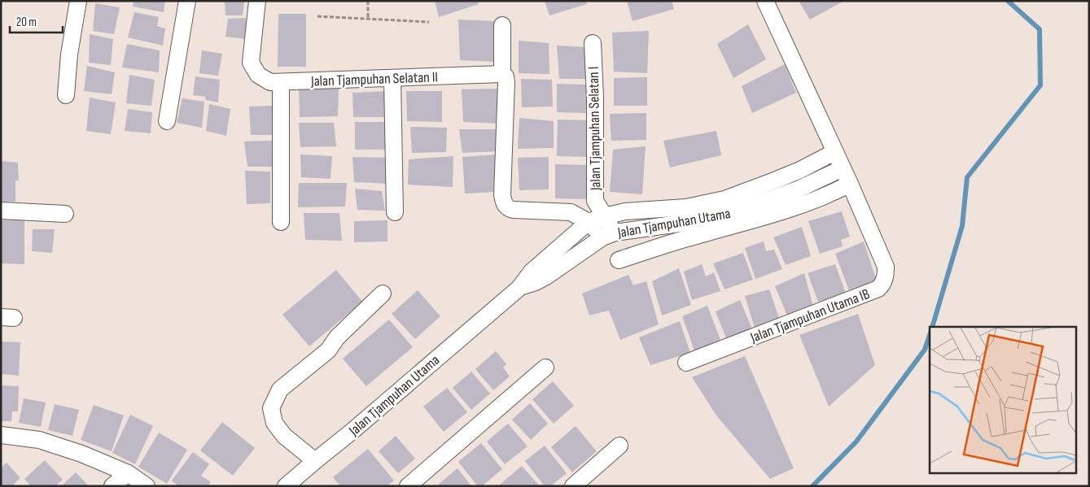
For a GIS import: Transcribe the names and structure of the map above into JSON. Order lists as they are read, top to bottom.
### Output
{
  "streets": {
    "street": [
      "Jalan Tjampuhan Selatan II",
      "Jalan Tjampuhan Selatan I",
      "Jalan Tjampuhan Utama",
      "Jalan Tjampuhan Utama IB"
    ]
  },
  "crossings": [
    ["Jalan Tjampuhan Selatan I", "Jalan Tjampuhan Utama"],
    ["Jalan Tjampuhan Utama", "Jalan Tjampuhan Utama IB"]
  ],
  "scale_bar": "20 m"
}
